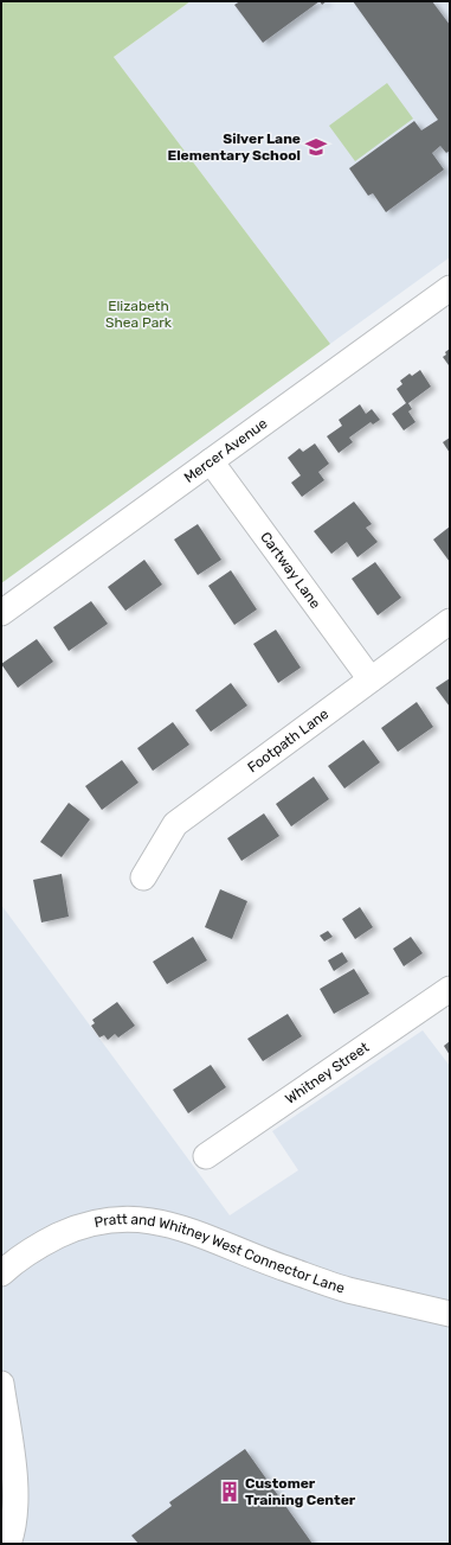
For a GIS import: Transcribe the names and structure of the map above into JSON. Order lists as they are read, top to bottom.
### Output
{
  "streets": {
    "street": [
      "Mercer Avenue",
      "Cartway Lane",
      "Footpath Lane",
      "Whitney Street",
      "Pratt and Whitney West Connector Lane"
    ]
  },
  "crossings": [
    ["Mercer Avenue", "Cartway Lane"],
    ["Cartway Lane", "Footpath Lane"]
  ],
  "parks": ["Elizabeth Shea Park"],
  "places": {
    "school or university": ["Silver Lane Elementary School"],
    "building": ["Customer Training Center"]
  }
}
